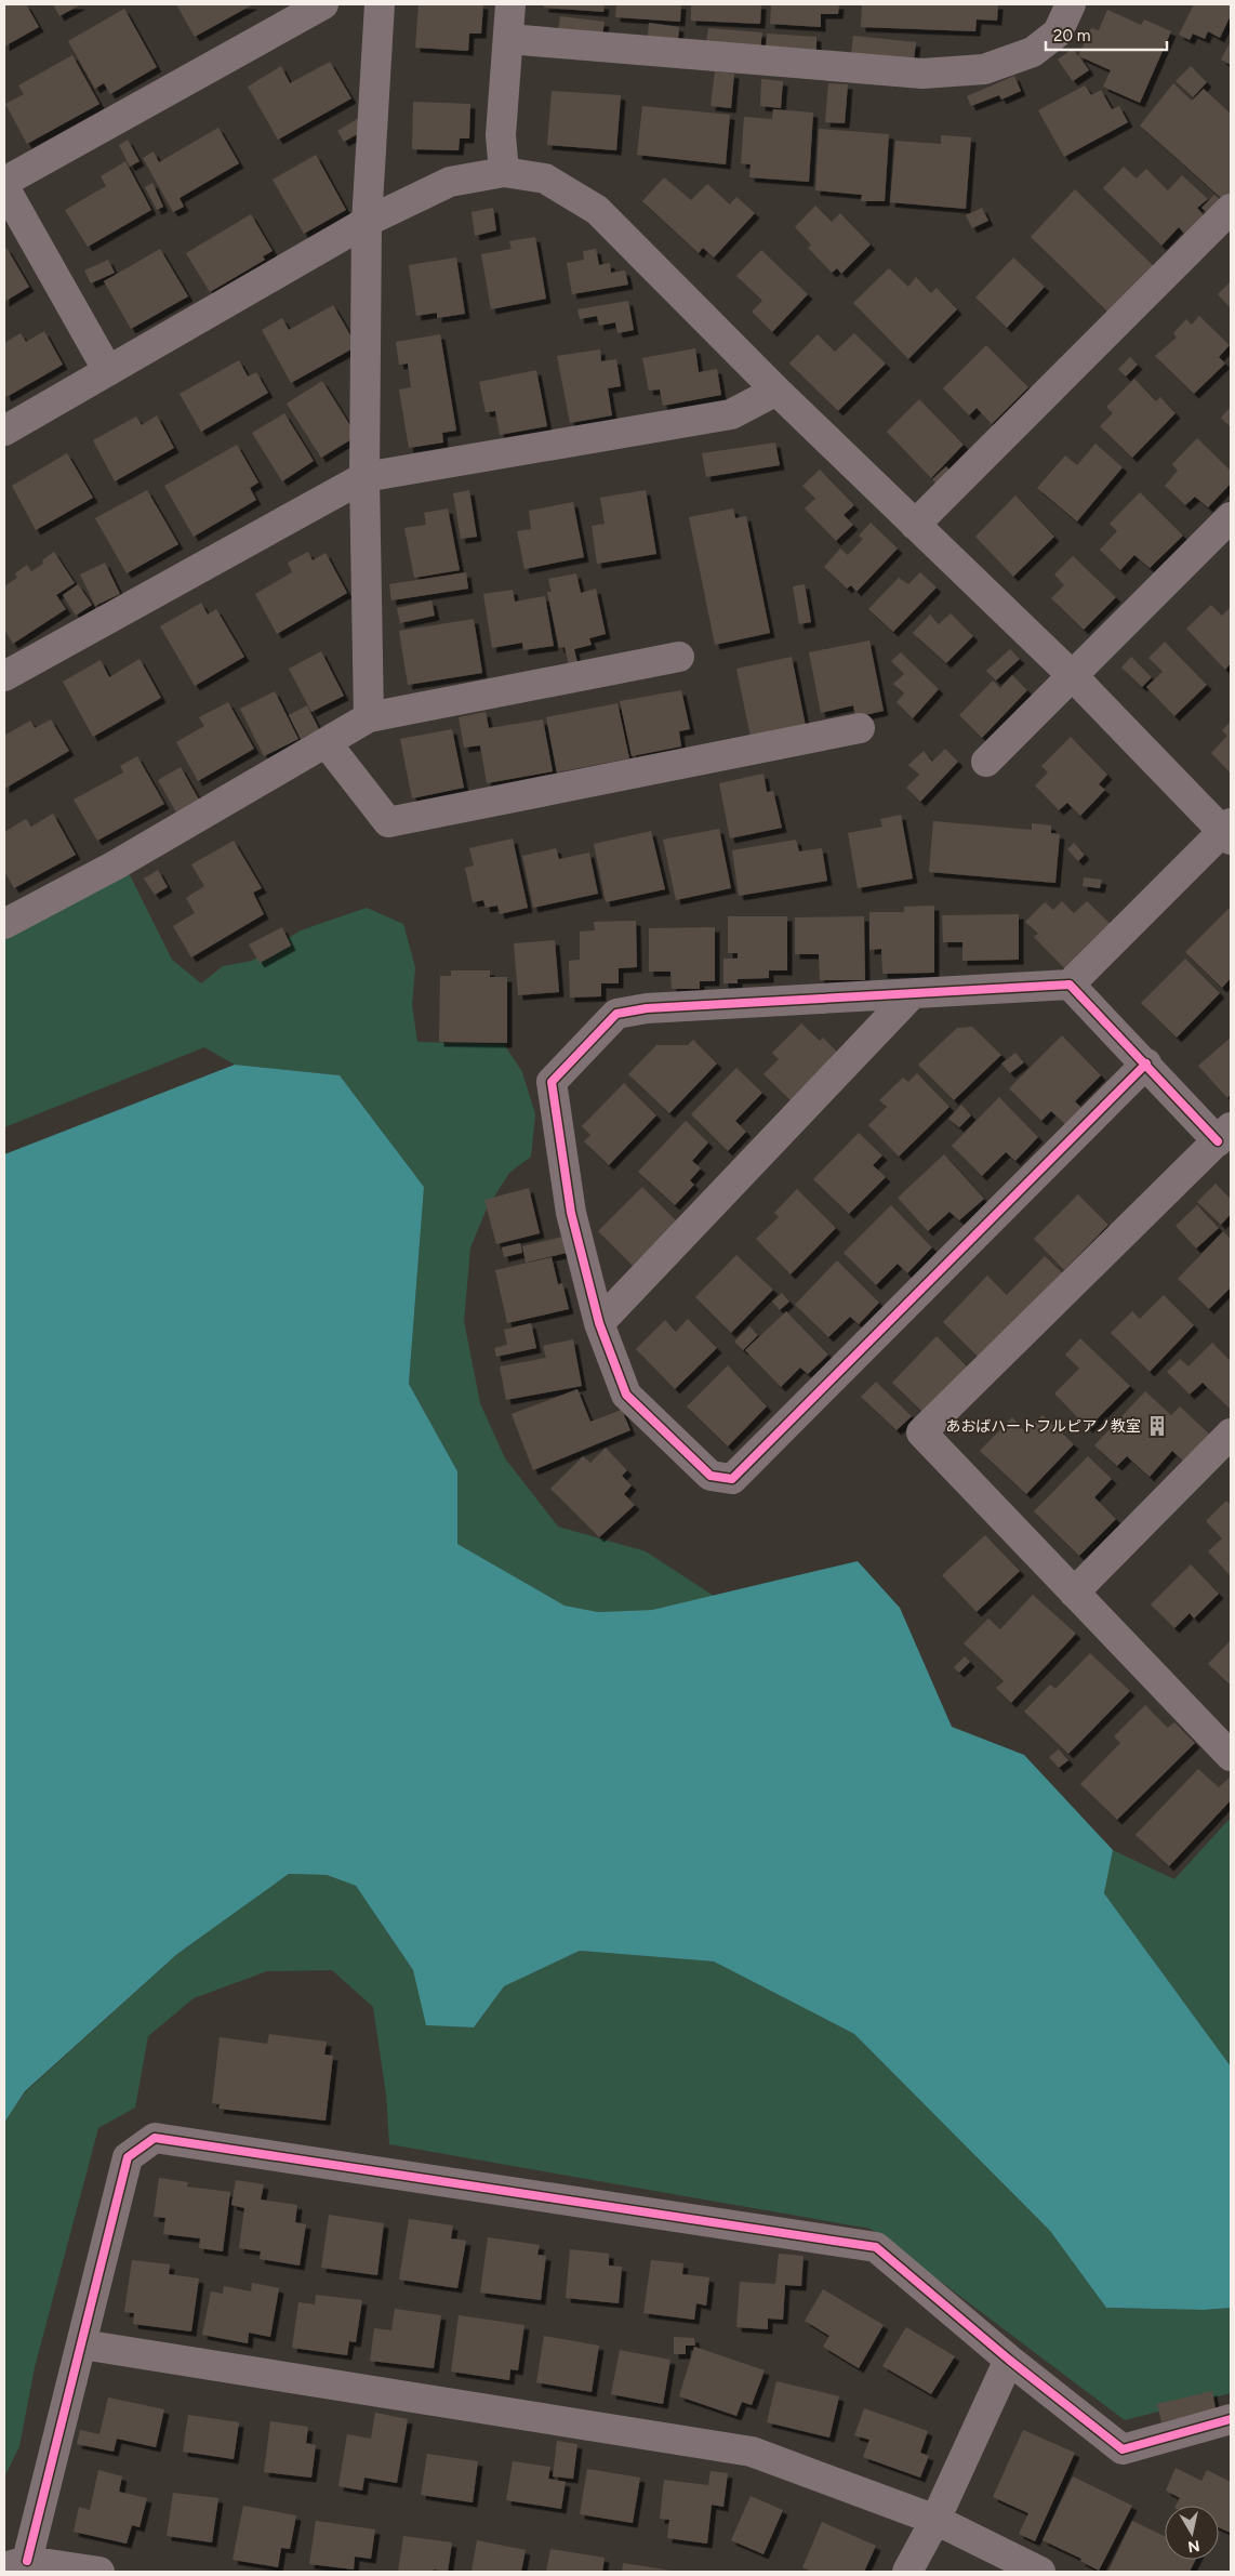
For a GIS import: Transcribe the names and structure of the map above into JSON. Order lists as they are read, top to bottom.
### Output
{
  "places": {
    "building": ["あおばハートフルピアノ教室"]
  },
  "scale_bar": "20 m",
  "north": "bottom"
}
